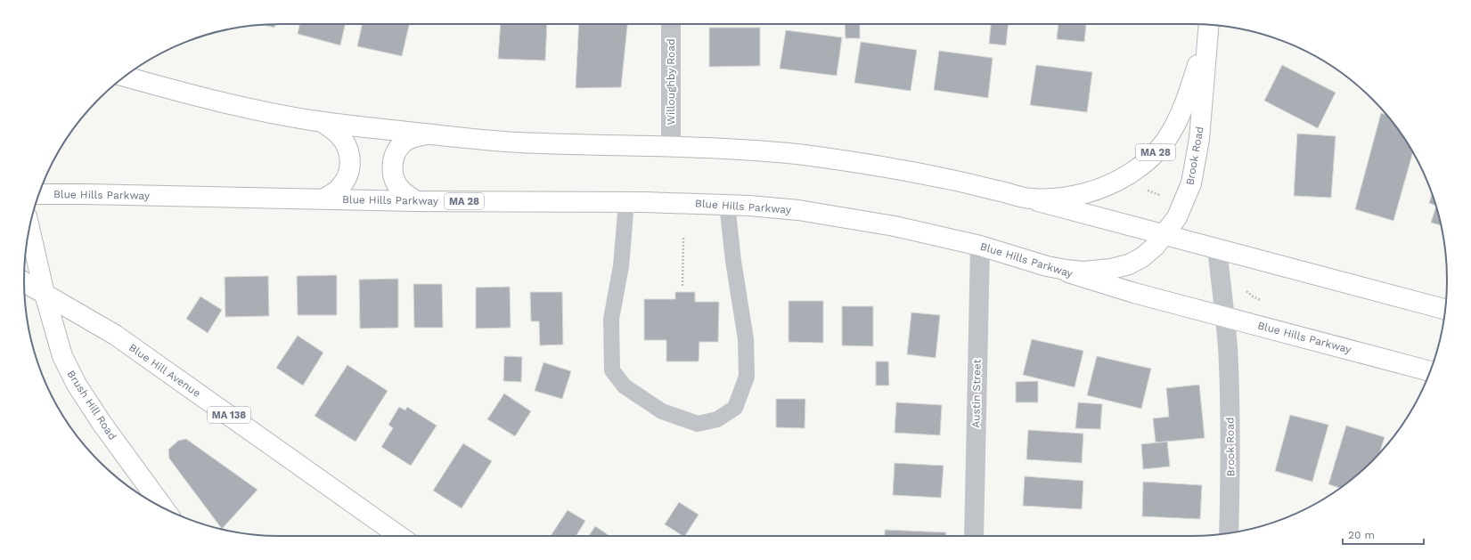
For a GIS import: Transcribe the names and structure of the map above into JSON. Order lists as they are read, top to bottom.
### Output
{
  "streets": {
    "main road": [
      "MA 28",
      "Brook Road",
      "Blue Hills Parkway",
      "Blue Hill Avenue",
      "Brush Hill Road",
      "MA 138"
    ],
    "street": ["Willoughby Road", "Austin Street"]
  },
  "crossings": [
    ["Willoughby Road", "MA 28"],
    ["MA 28", "Brook Road"],
    ["Brook Road", "Blue Hills Parkway"],
    ["Blue Hills Parkway", "Austin Street"],
    ["Blue Hill Avenue", "Brush Hill Road"]
  ],
  "scale_bar": "20 m"
}
